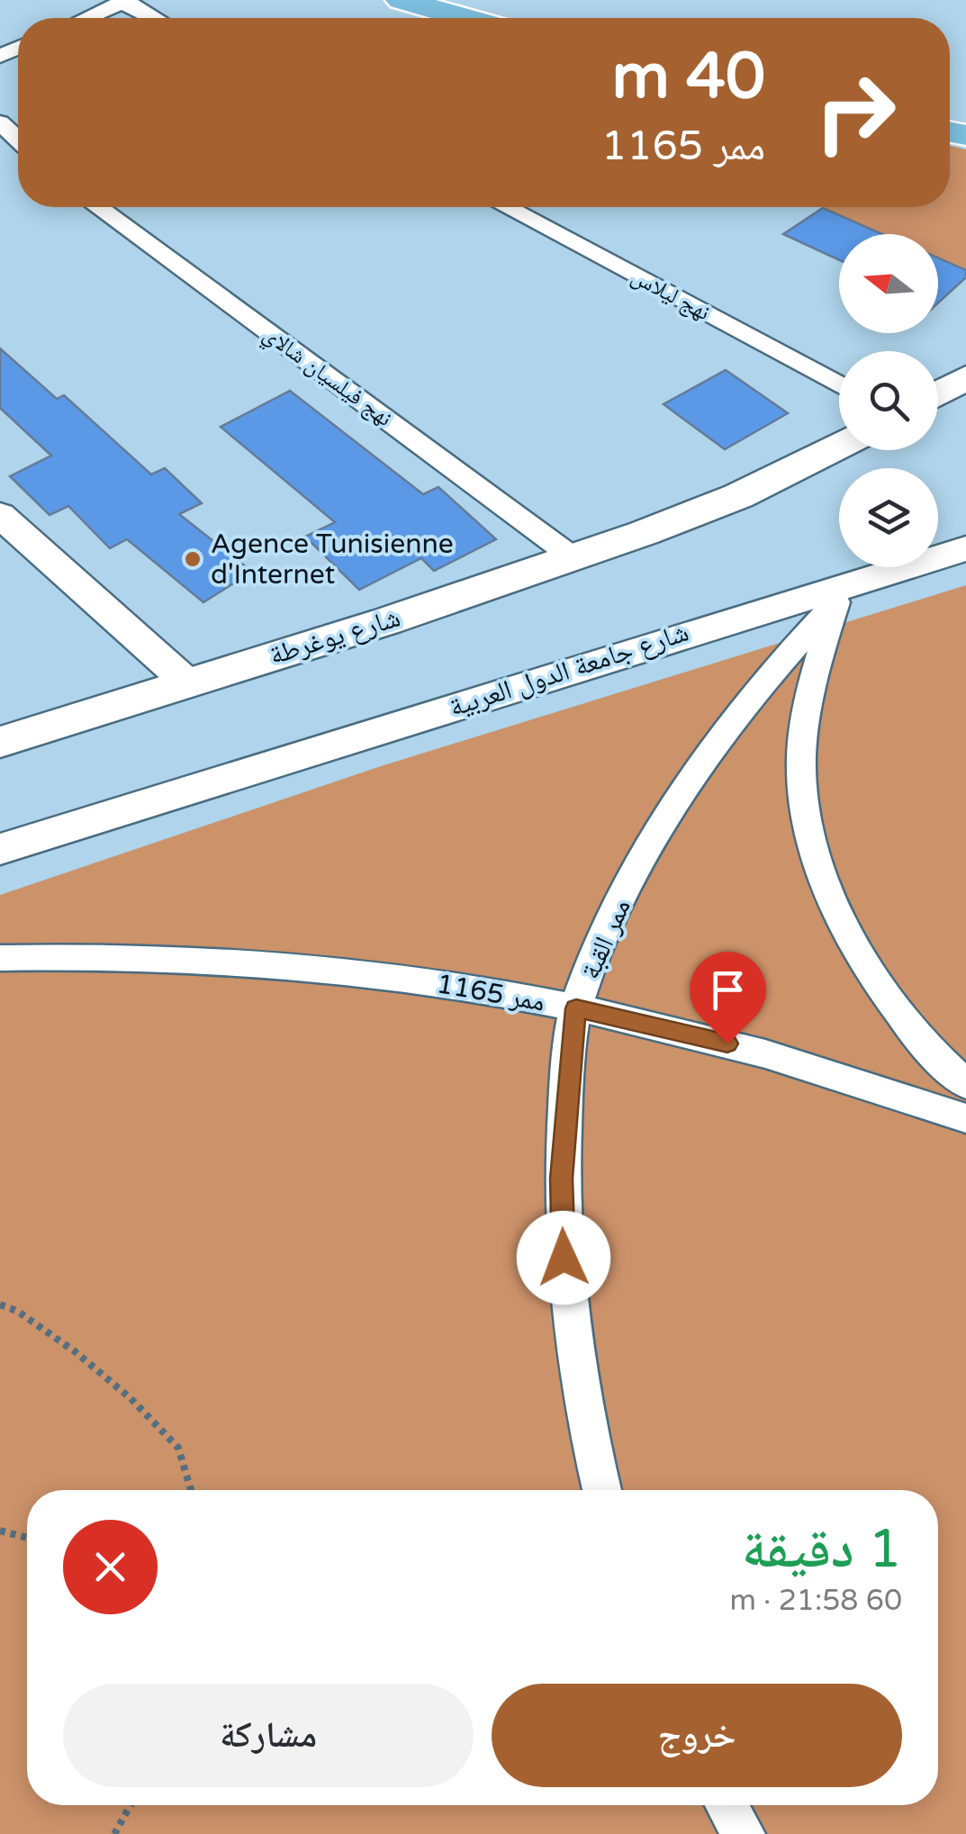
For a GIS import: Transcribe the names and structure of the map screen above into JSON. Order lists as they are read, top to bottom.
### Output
{
  "streets": {
    "main road": ["شارع يوغرطة"],
    "street": [
      "نهج ليلاس",
      "نهج فيلسيان شالاي",
      "شارع جامعة الدول العربية",
      "ممر القبة",
      "ممر 1165"
    ]
  },
  "crossings": [
    ["نهج فيلسيان شالاي", "شارع يوغرطة"],
    ["شارع جامعة الدول العربية", "ممر القبة"],
    ["ممر القبة", "ممر 1165"]
  ],
  "places": ["Agence Tunisienne d'Internet"],
  "north": "left",
  "page": {
    "turn": ["40 m", "ممر 1165"],
    "heading": ["1 دقيقة", "60 m · 21:58"],
    "buttons": ["خروج", "مشاركة"]
  }
}
